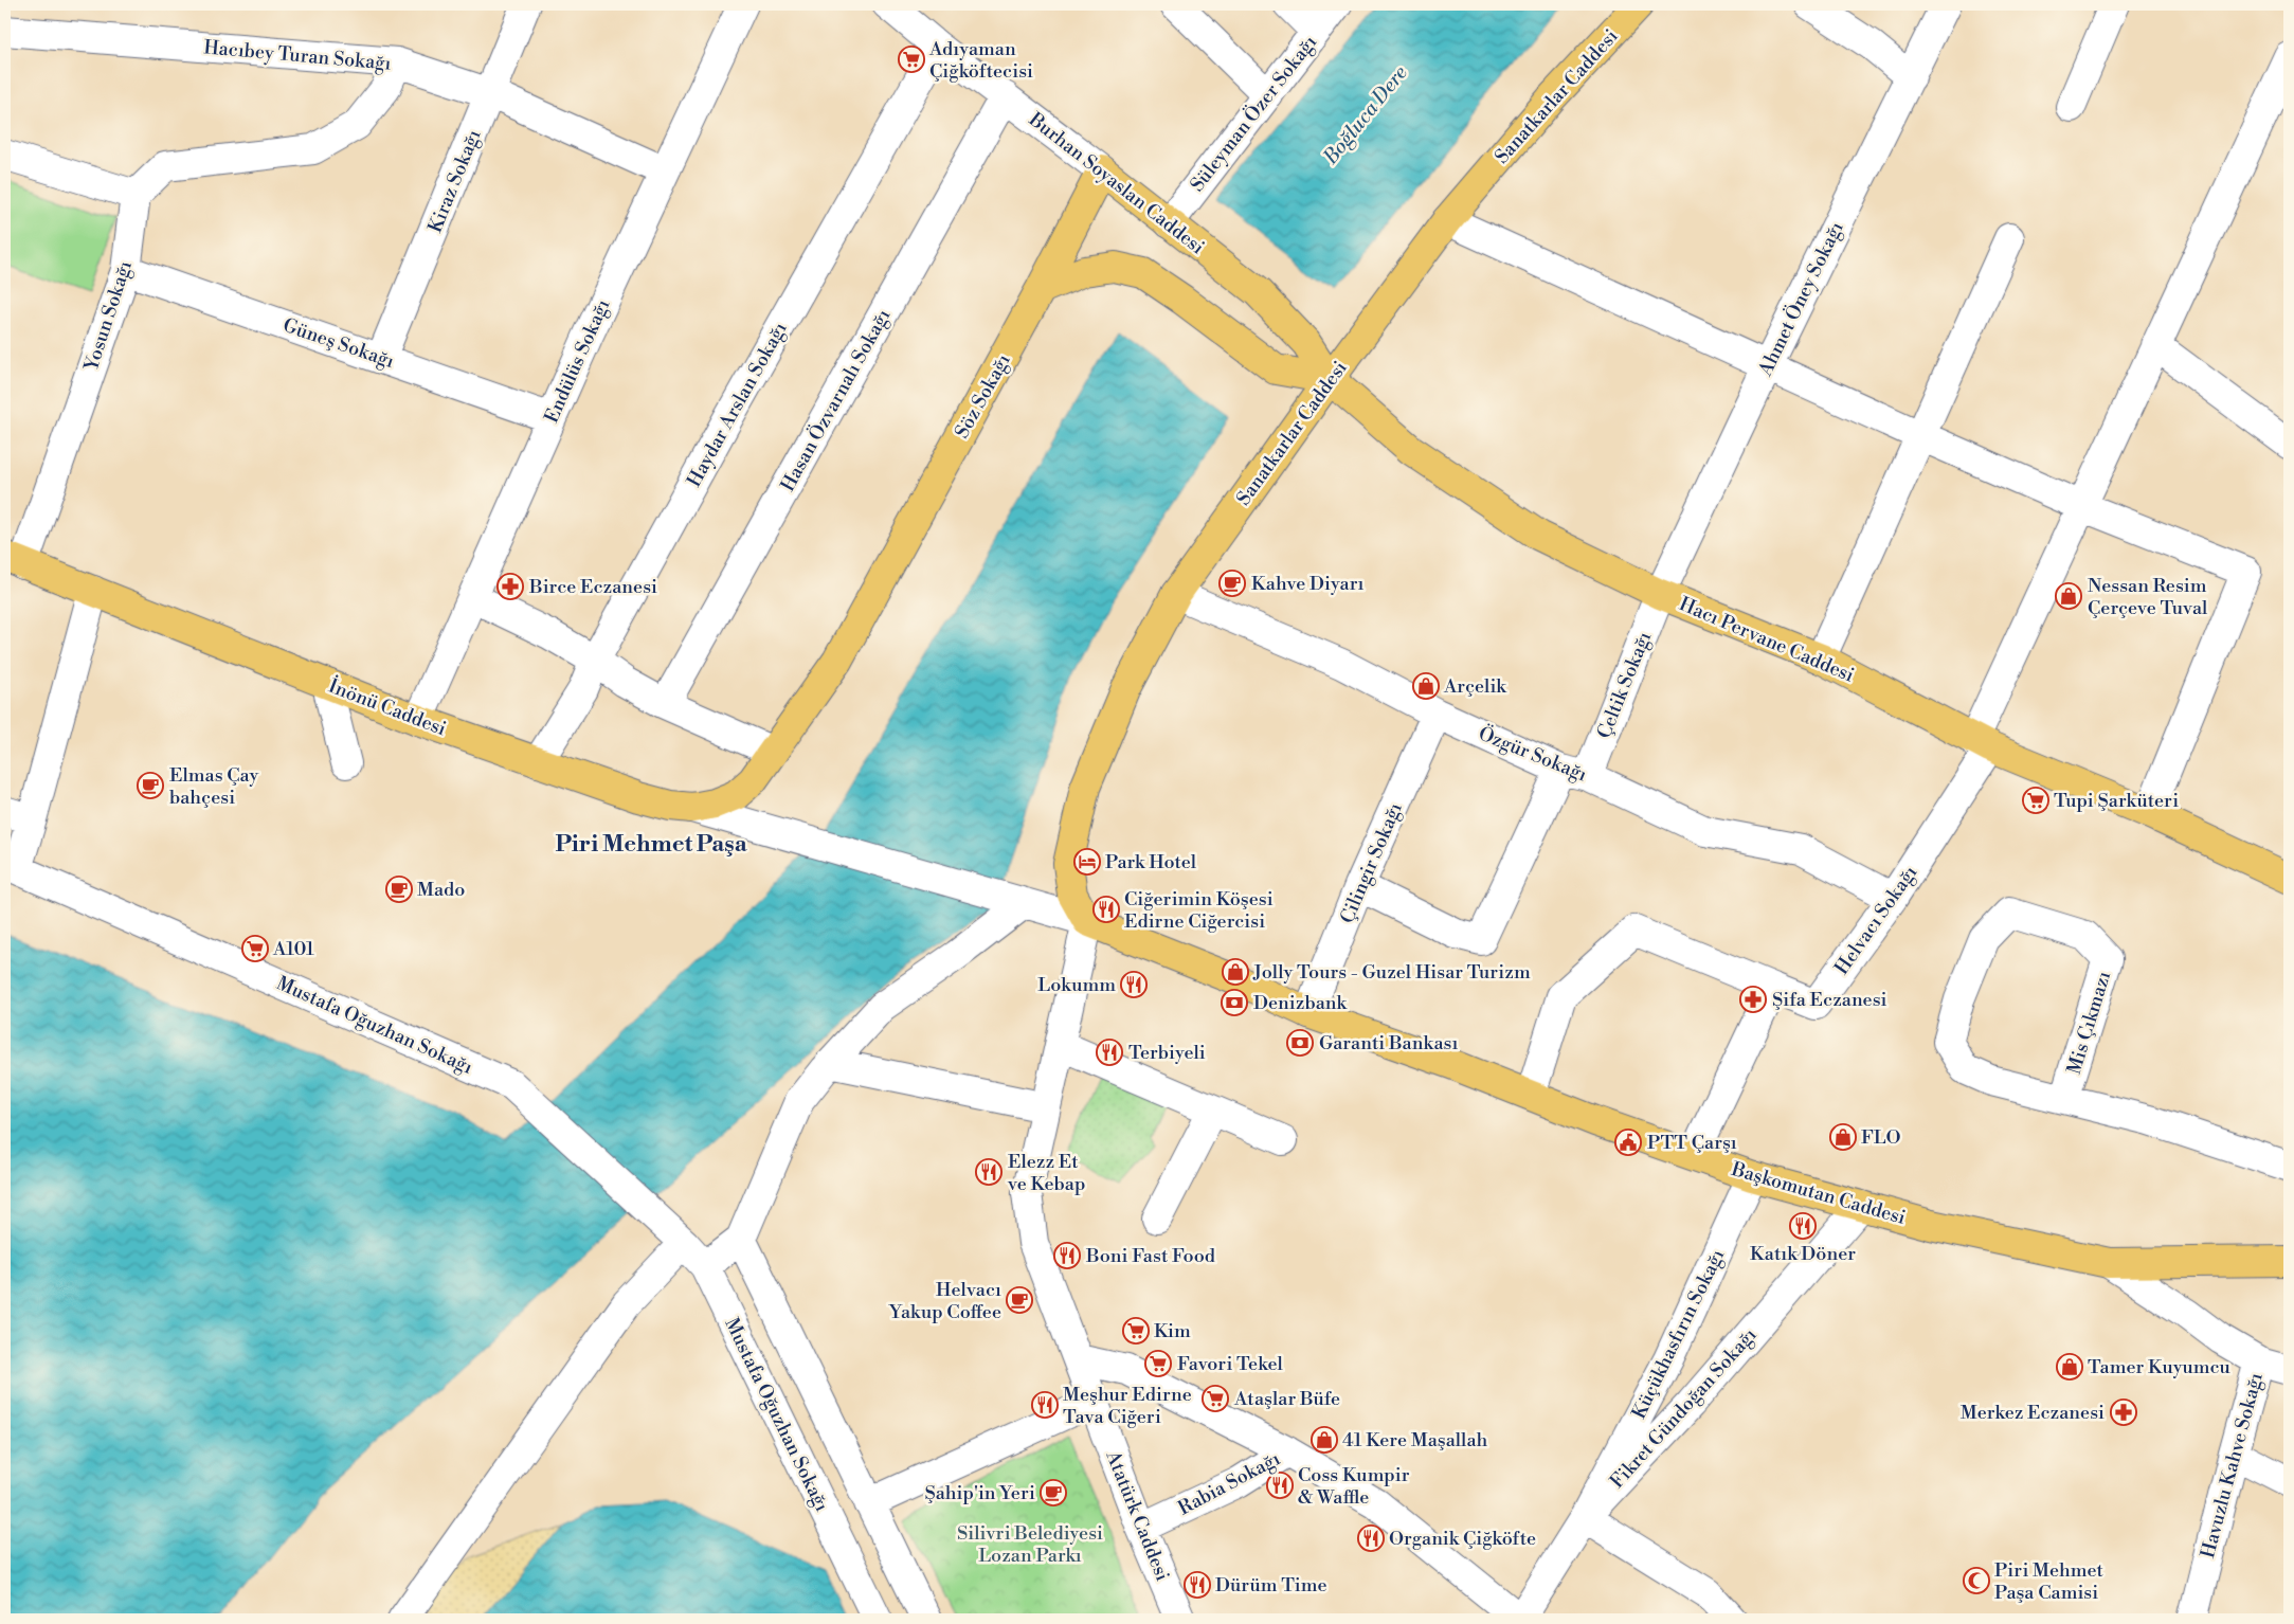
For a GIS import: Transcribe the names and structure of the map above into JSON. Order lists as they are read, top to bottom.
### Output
{
  "streets": {
    "main road": [
      "Sanatkarlar Caddesi",
      "Burhan Soyaslan Caddesi",
      "Söz Sokağı",
      "Hacı Pervane Caddesi",
      "İnönü Caddesi",
      "Başkomutan Caddesi"
    ],
    "street": [
      "Hacıbey Turan Sokağı",
      "Süleyman Özer Sokağı",
      "Kiraz Sokağı",
      "Ahmet Öney Sokağı",
      "Yosun Sokağı",
      "Güneş Sokağı",
      "Endülüs Sokağı",
      "Hasan Özvarnalı Sokağı",
      "Haydar Arslan Sokağı",
      "Çeltik Sokağı",
      "Özgür Sokağı",
      "Çilingir Sokağı",
      "Helvacı Sokağı",
      "Mis Çıkmazı",
      "Mustafa Oğuzhan Sokağı",
      "Küçükhasfırın Sokağı",
      "Fikret Gündoğan Sokağı",
      "Havuzlu Kahve Sokağı",
      "Rabia Sokağı",
      "Atatürk Caddesi"
    ]
  },
  "crossings": [
    ["Hacıbey Turan Sokağı", "Kiraz Sokağı"],
    ["Hacıbey Turan Sokağı", "Endülüs Sokağı"],
    ["Sanatkarlar Caddesi", "Burhan Soyaslan Caddesi"],
    ["Sanatkarlar Caddesi", "Hacı Pervane Caddesi"],
    ["Sanatkarlar Caddesi", "Özgür Sokağı"],
    ["Sanatkarlar Caddesi", "Başkomutan Caddesi"],
    ["Sanatkarlar Caddesi", "Atatürk Caddesi"],
    ["Süleyman Özer Sokağı", "Burhan Soyaslan Caddesi"],
    ["Kiraz Sokağı", "Güneş Sokağı"],
    ["Burhan Soyaslan Caddesi", "Söz Sokağı"],
    ["Burhan Soyaslan Caddesi", "Hasan Özvarnalı Sokağı"],
    ["Burhan Soyaslan Caddesi", "Haydar Arslan Sokağı"],
    ["Burhan Soyaslan Caddesi", "Hacı Pervane Caddesi"],
    ["Ahmet Öney Sokağı", "Hacı Pervane Caddesi"],
    ["Ahmet Öney Sokağı", "Çeltik Sokağı"],
    ["Yosun Sokağı", "Güneş Sokağı"],
    ["Yosun Sokağı", "İnönü Caddesi"],
    ["Güneş Sokağı", "Endülüs Sokağı"],
    ["Endülüs Sokağı", "İnönü Caddesi"],
    ["Söz Sokağı", "İnönü Caddesi"],
    ["Haydar Arslan Sokağı", "İnönü Caddesi"],
    ["Hacı Pervane Caddesi", "Çeltik Sokağı"],
    ["Hacı Pervane Caddesi", "Helvacı Sokağı"],
    ["Çeltik Sokağı", "Özgür Sokağı"],
    ["Çeltik Sokağı", "Çilingir Sokağı"],
    ["İnönü Caddesi", "Başkomutan Caddesi"],
    ["Özgür Sokağı", "Çilingir Sokağı"],
    ["Özgür Sokağı", "Helvacı Sokağı"],
    ["Çilingir Sokağı", "Başkomutan Caddesi"],
    ["Başkomutan Caddesi", "Küçükhasfırın Sokağı"],
    ["Başkomutan Caddesi", "Fikret Gündoğan Sokağı"],
    ["Başkomutan Caddesi", "Havuzlu Kahve Sokağı"],
    ["Başkomutan Caddesi", "Atatürk Caddesi"],
    ["Küçükhasfırın Sokağı", "Fikret Gündoğan Sokağı"],
    ["Rabia Sokağı", "Atatürk Caddesi"]
  ],
  "districts": ["Piri Mehmet Paşa"],
  "water": ["Boğluca Dere"],
  "parks": ["Silivri Belediyesi Lozan Parkı"],
  "places": {
    "supermarket": [
      "Adıyaman Çiğköftecisi",
      "Tupi Şarküteri",
      "A101",
      "Kim",
      "Favori Tekel",
      "Ataşlar Büfe"
    ],
    "cafe": [
      "Kahve Diyarı",
      "Elmas Çay bahçesi",
      "Mado",
      "Helvacı Yakup Coffee",
      "Şahip'in Yeri"
    ],
    "pharmacy": ["Birce Eczanesi", "Şifa Eczanesi", "Merkez Eczanesi"],
    "shop": [
      "Nessan Resim Çerçeve Tuval",
      "Arçelik",
      "Jolly Tours - Guzel Hisar Turizm",
      "FLO",
      "Tamer Kuyumcu",
      "41 Kere Maşallah"
    ],
    "hotel": ["Park Hotel"],
    "restaurant": [
      "Ciğerimin Köşesi Edirne Ciğercisi",
      "Lokumm",
      "Terbiyeli",
      "Elezz Et ve Kebap",
      "Katık Döner",
      "Boni Fast Food",
      "Meşhur Edirne Tava Ciğeri",
      "Coss Kumpir & Waffle",
      "Organik Çiğköfte",
      "Dürüm Time"
    ],
    "bank": ["Denizbank", "Garanti Bankası"],
    "public building": ["PTT Çarşı"],
    "mosque": ["Piri Mehmet Paşa Camisi"]
  }
}
